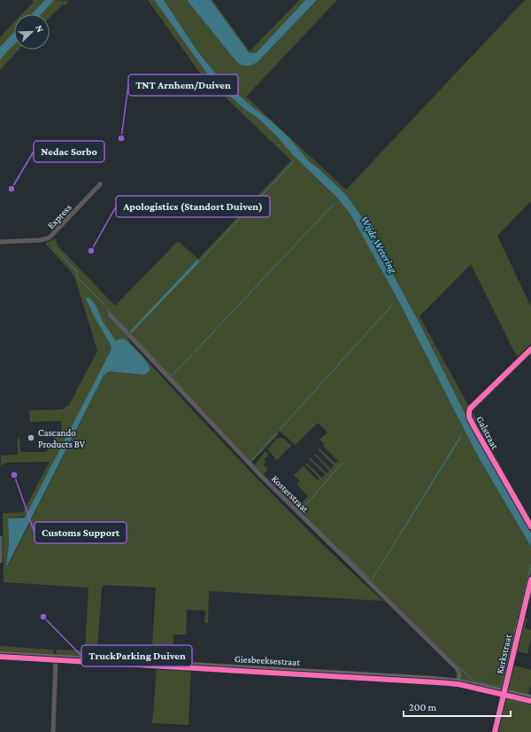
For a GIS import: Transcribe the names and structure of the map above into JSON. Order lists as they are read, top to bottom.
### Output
{
  "streets": {
    "street": [
      "Express",
      "Galstraat",
      "Kosterstraat",
      "Kerkstraat",
      "Giesbeeksestraat"
    ]
  },
  "crossings": [
    ["Kosterstraat", "Giesbeeksestraat"],
    ["Kerkstraat", "Giesbeeksestraat"]
  ],
  "water": ["Wijde Wetering"],
  "places": [
    "TNT Arnhem/Duiven",
    "Nedac Sorbo",
    "Apologistics (Standort Duiven)",
    "Cascando Products BV",
    "Customs Support",
    "TruckParking Duiven"
  ],
  "scale_bar": "200 m",
  "north": "top right"
}
